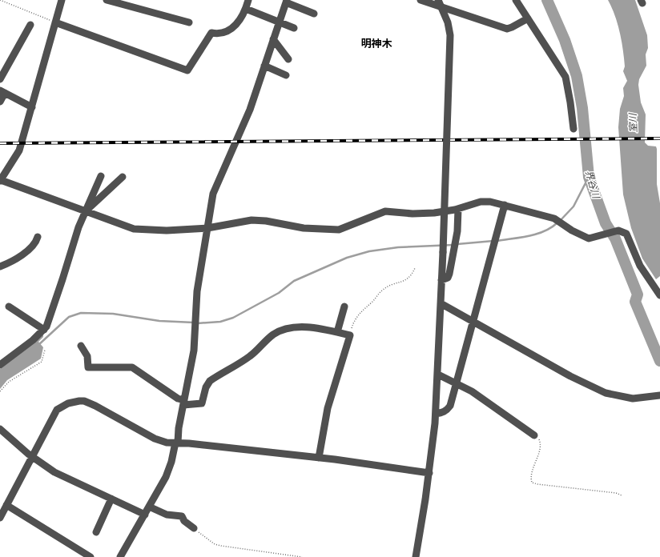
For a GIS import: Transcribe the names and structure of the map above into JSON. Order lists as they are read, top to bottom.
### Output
{
  "districts": ["明神木"],
  "water": ["室川", "界谷川"]
}
